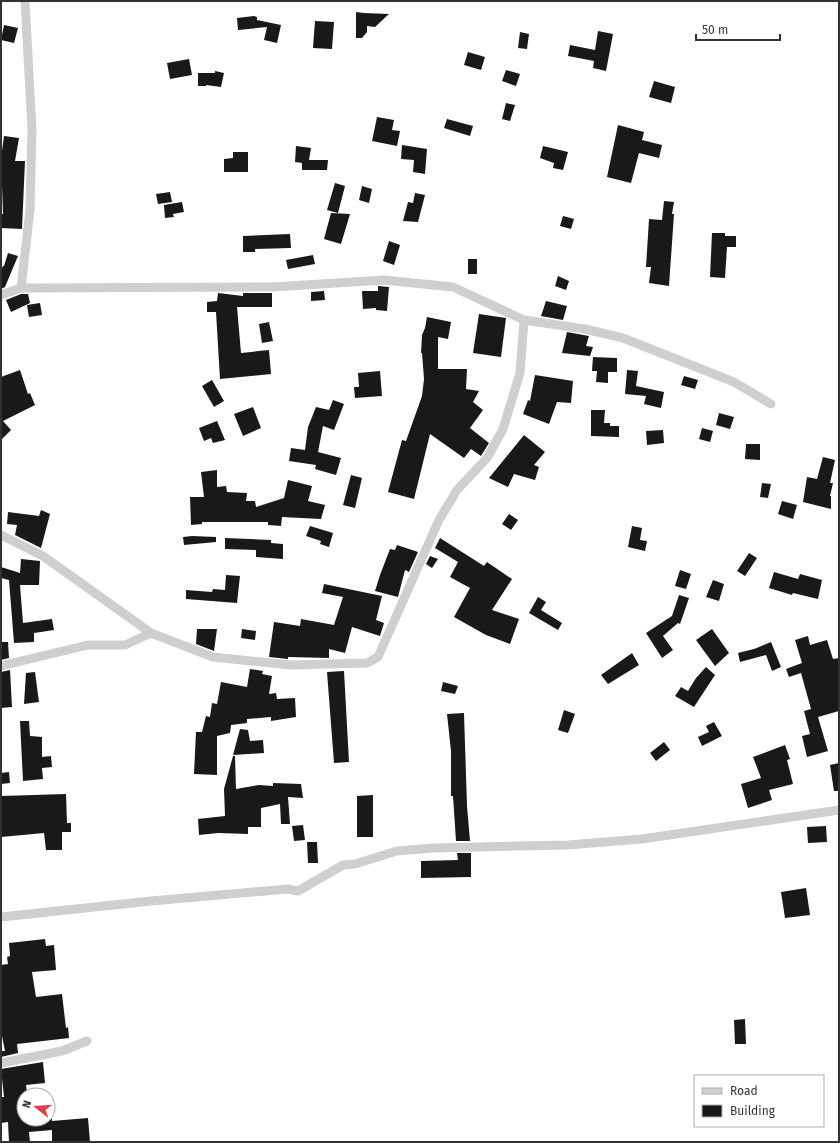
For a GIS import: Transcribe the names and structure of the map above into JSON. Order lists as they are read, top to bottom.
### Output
{
  "legend": ["Road", "Building"],
  "scale_bar": "50 m",
  "north": "left"
}
